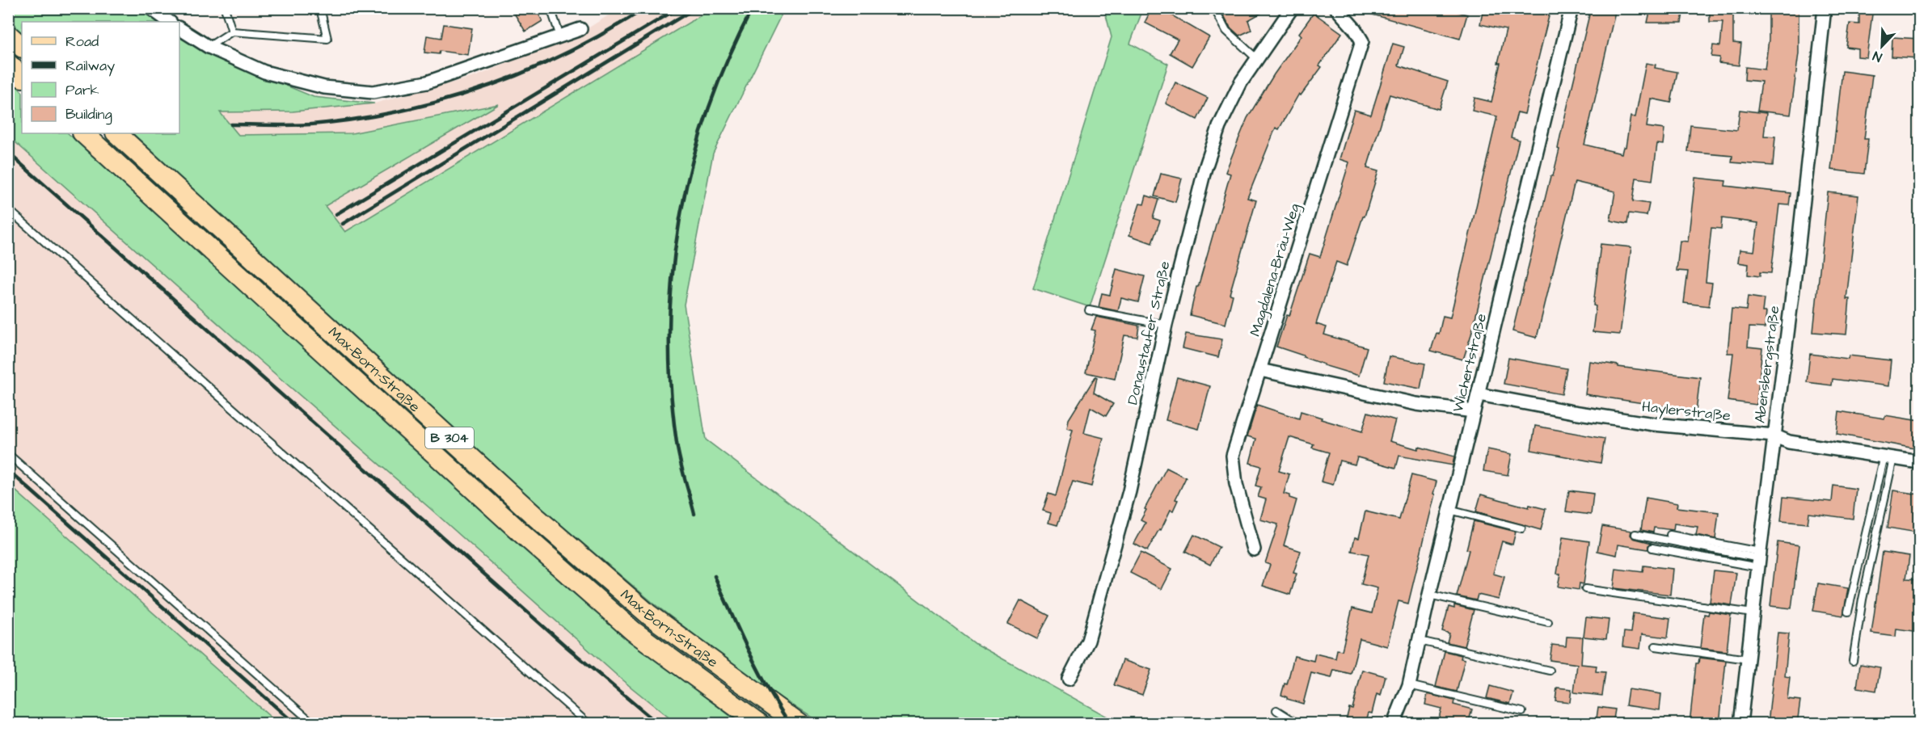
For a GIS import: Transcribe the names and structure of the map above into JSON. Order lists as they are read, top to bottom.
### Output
{
  "streets": {
    "main road": ["Max-Born-Straße", "B 304"],
    "street": [
      "Magdalena-Bräu-Weg",
      "Donaustaufer Straße",
      "Wichertstraße",
      "Abensbergstraße",
      "Haylerstraße"
    ]
  },
  "crossings": [
    ["Wichertstraße", "Haylerstraße"],
    ["Abensbergstraße", "Haylerstraße"]
  ],
  "legend": [
    "Road",
    "Railway",
    "Park",
    "Building"
  ],
  "north": "bottom left"
}
